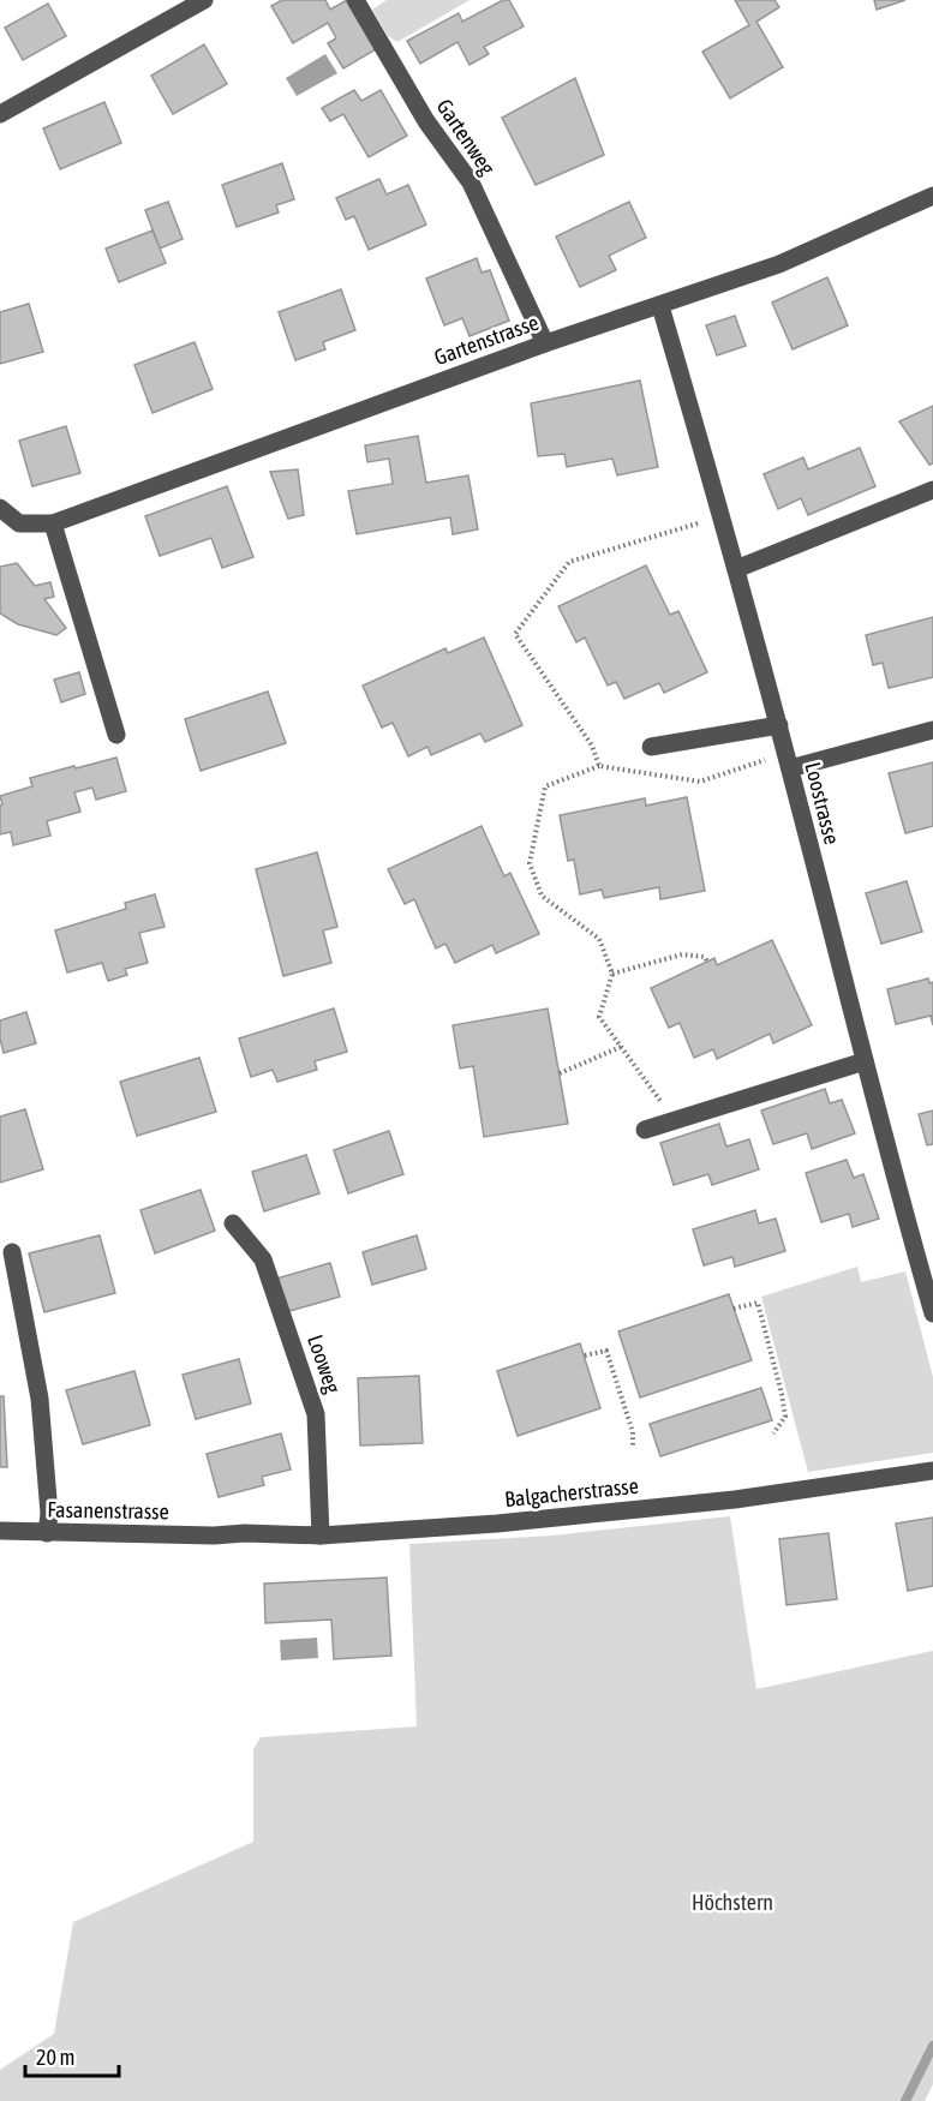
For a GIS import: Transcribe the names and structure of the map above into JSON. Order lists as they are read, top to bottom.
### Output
{
  "streets": {
    "street": [
      "Gartenweg",
      "Gartenstrasse",
      "Loostrasse",
      "Looweg",
      "Balgacherstrasse",
      "Fasanenstrasse"
    ]
  },
  "crossings": [
    ["Gartenweg", "Gartenstrasse"],
    ["Gartenstrasse", "Loostrasse"],
    ["Looweg", "Balgacherstrasse"],
    ["Balgacherstrasse", "Fasanenstrasse"]
  ],
  "parks": ["Höchstern"],
  "scale_bar": "20 m"
}
